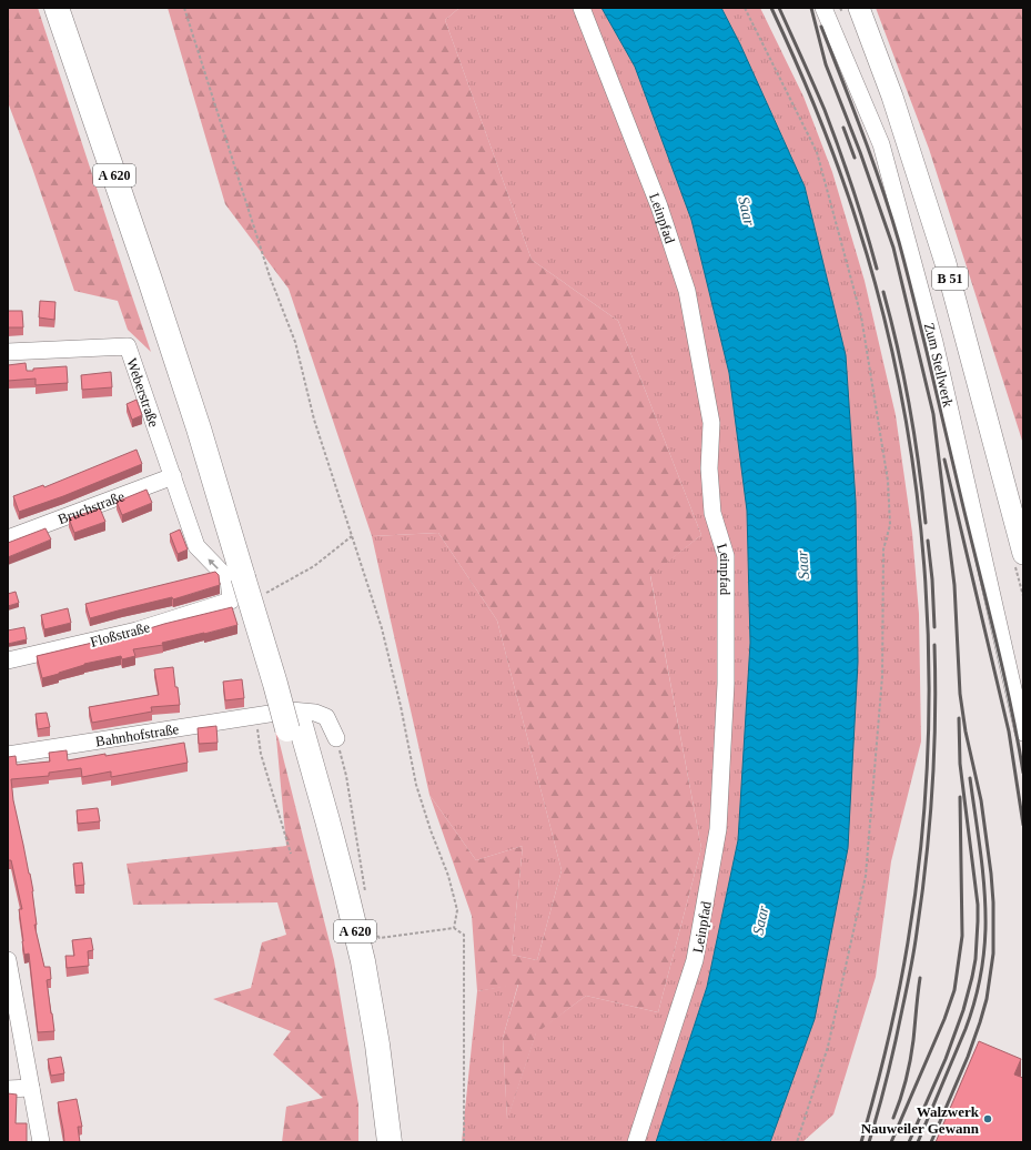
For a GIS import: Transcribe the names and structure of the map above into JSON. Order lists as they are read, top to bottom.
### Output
{
  "streets": {
    "highway": ["A 620"],
    "main road": ["B 51"],
    "street": [
      "Leinpfad",
      "Zum Stellwerk",
      "Weberstraße",
      "Bruchstraße",
      "Floßstraße",
      "Bahnhofstraße"
    ]
  },
  "crossings": [
    ["A 620", "Bahnhofstraße"],
    ["Weberstraße", "Bruchstraße"],
    ["Weberstraße", "Floßstraße"],
    ["Bruchstraße", "Floßstraße"]
  ],
  "water": ["Saar"],
  "places": ["Walzwerk Nauweiler Gewann"]
}
